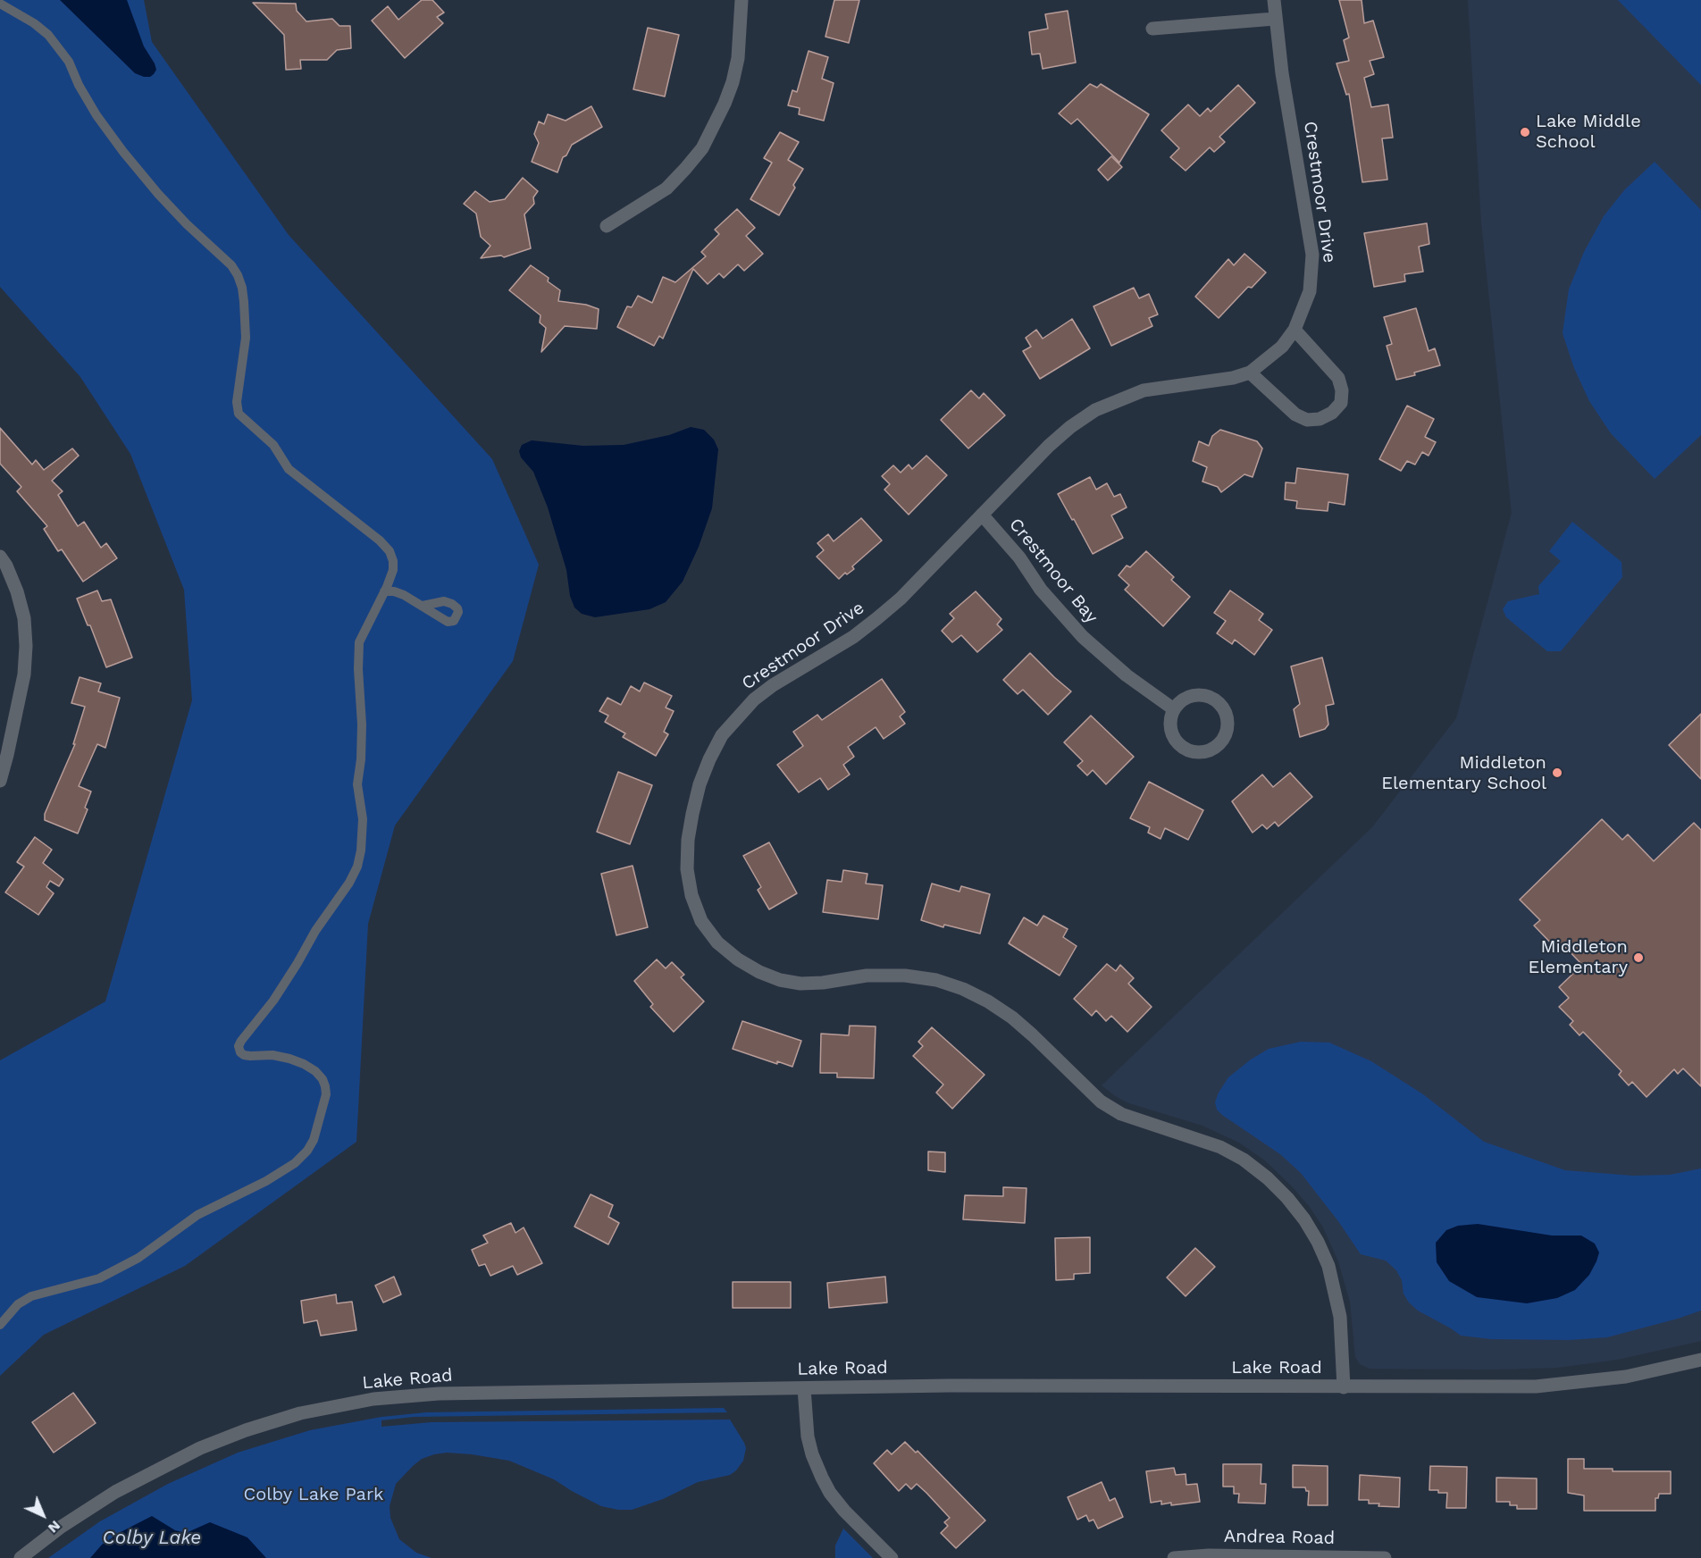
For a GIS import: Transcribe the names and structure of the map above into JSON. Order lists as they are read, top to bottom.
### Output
{
  "streets": {
    "street": [
      "Crestmoor Drive",
      "Crestmoor Bay",
      "Lake Road",
      "Andrea Road"
    ]
  },
  "crossings": [
    ["Crestmoor Drive", "Crestmoor Bay"],
    ["Crestmoor Drive", "Lake Road"]
  ],
  "water": ["Colby Lake"],
  "parks": ["Colby Lake Park"],
  "places": ["Lake Middle School", "Middleton Elementary School", "Middleton Elementary"],
  "north": "bottom right"
}
